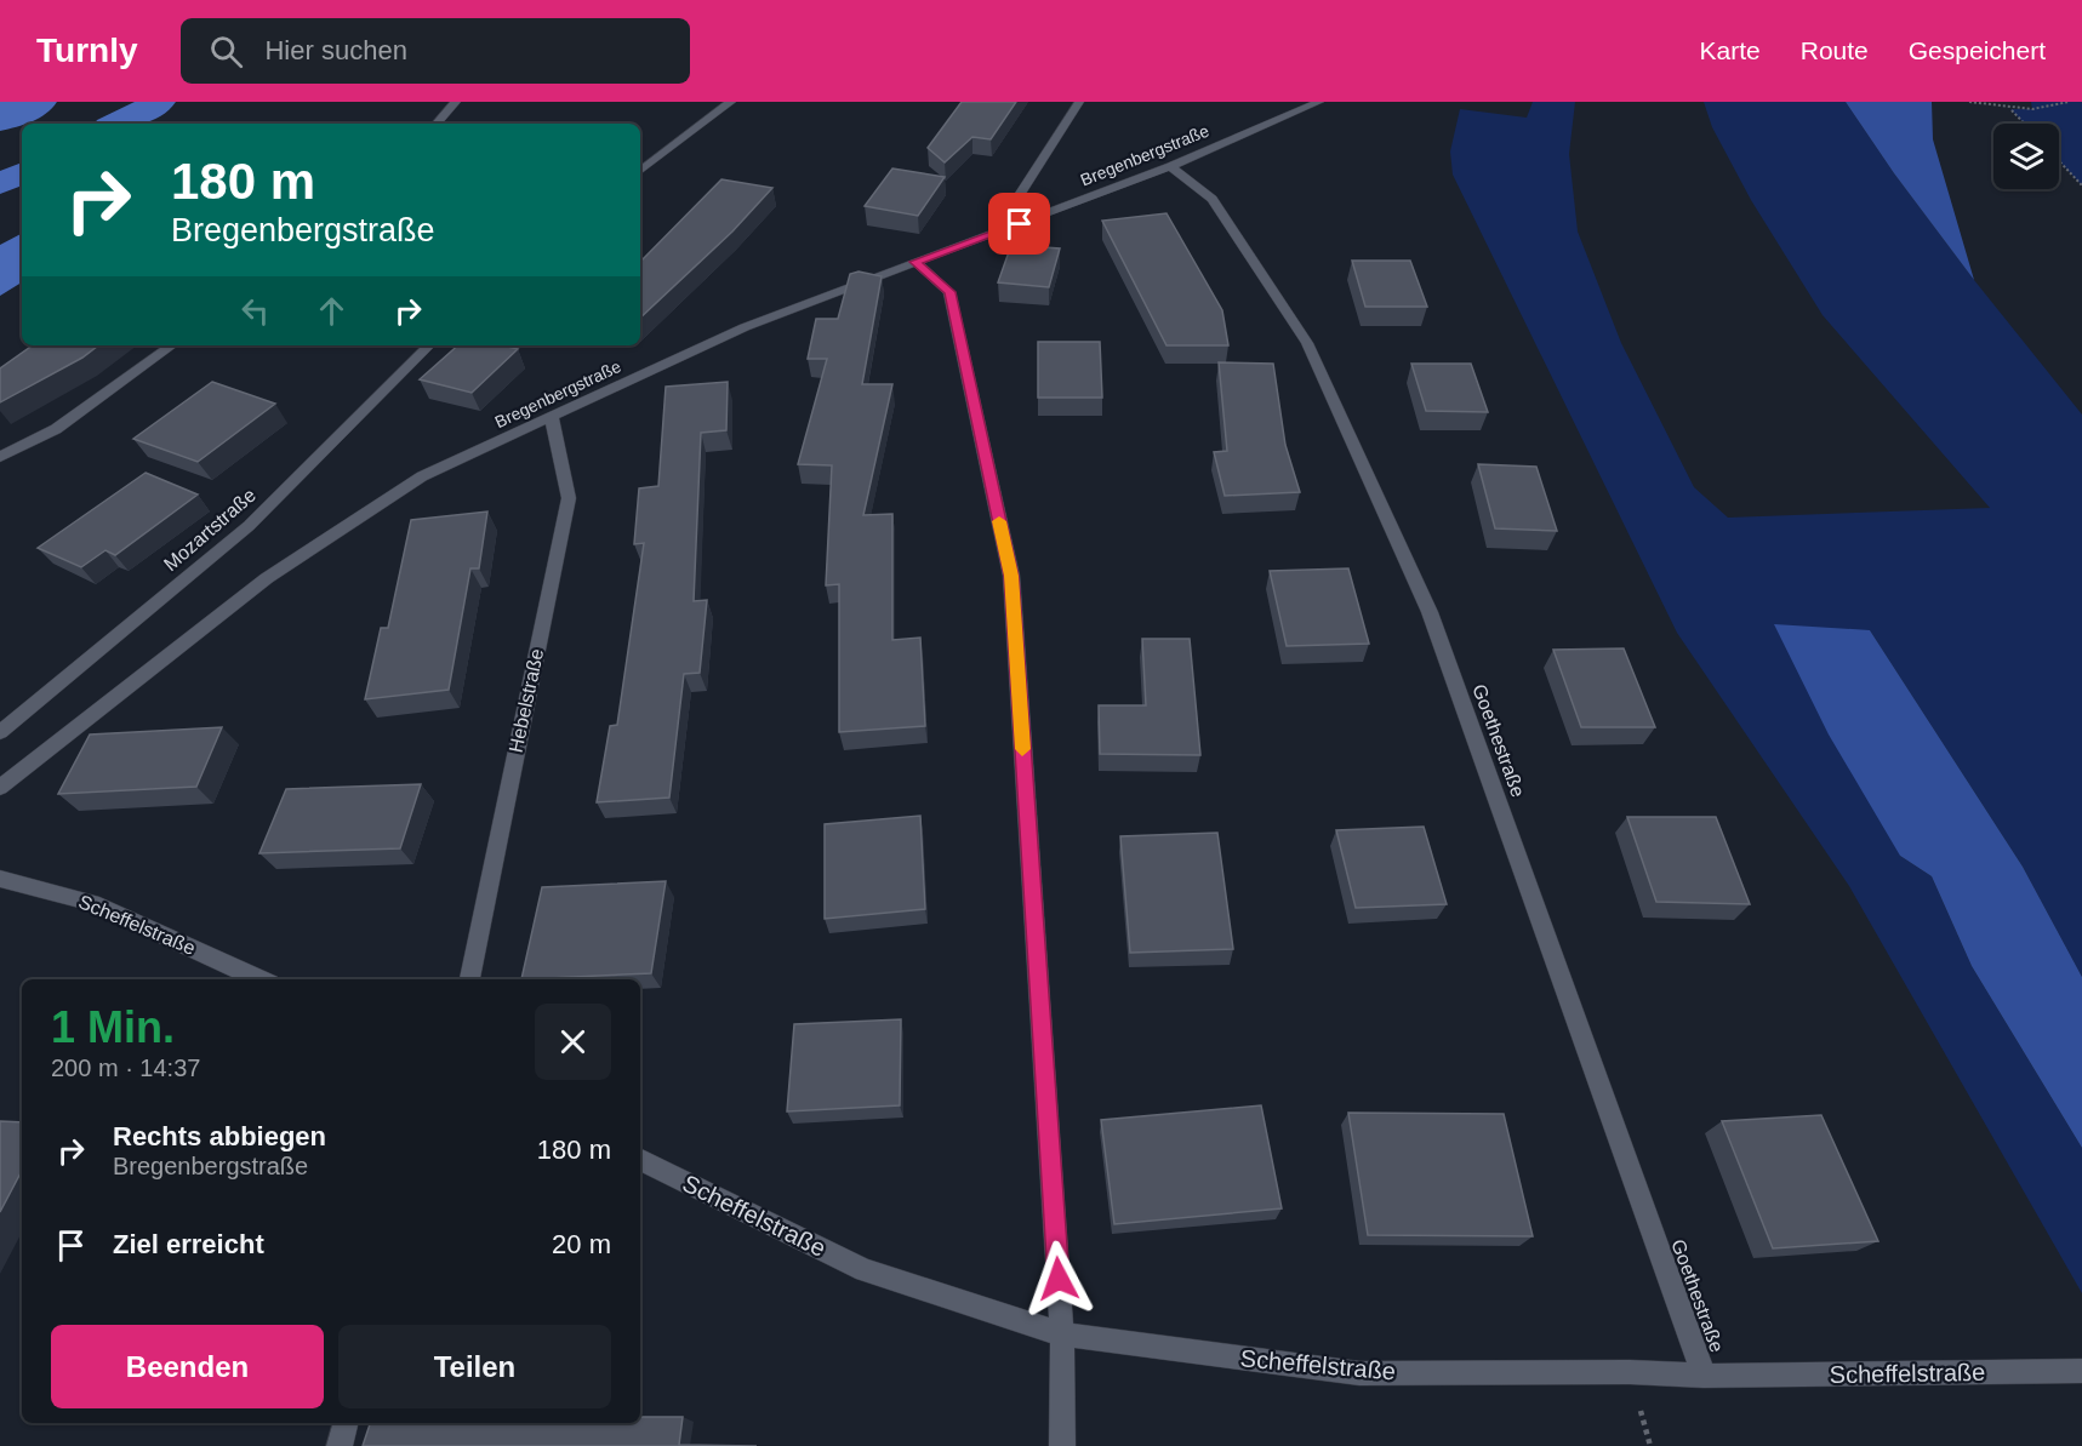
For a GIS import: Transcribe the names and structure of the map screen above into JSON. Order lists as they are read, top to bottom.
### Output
{
  "streets": {
    "street": [
      "Bregenbergstraße",
      "Mozartstraße",
      "Hebelstraße",
      "Goethestraße",
      "Scheffelstraße"
    ]
  },
  "crossings": [
    ["Bregenbergstraße", "Hebelstraße"],
    ["Bregenbergstraße", "Goethestraße"],
    ["Goethestraße", "Scheffelstraße"]
  ],
  "page": {
    "header": "Turnly",
    "search": "Hier suchen",
    "nav": ["Karte", "Route", "Gespeichert"],
    "turn": ["180 m", "Bregenbergstraße"],
    "heading": ["1 Min.", "200 m · 14:37"],
    "list": [
      {
        "name": "Rechts abbiegen",
        "note": "Bregenbergstraße",
        "value": "180 m"
      },
      {
        "name": "Ziel erreicht",
        "value": "20 m"
      }
    ],
    "buttons": ["Beenden", "Teilen"]
  }
}
